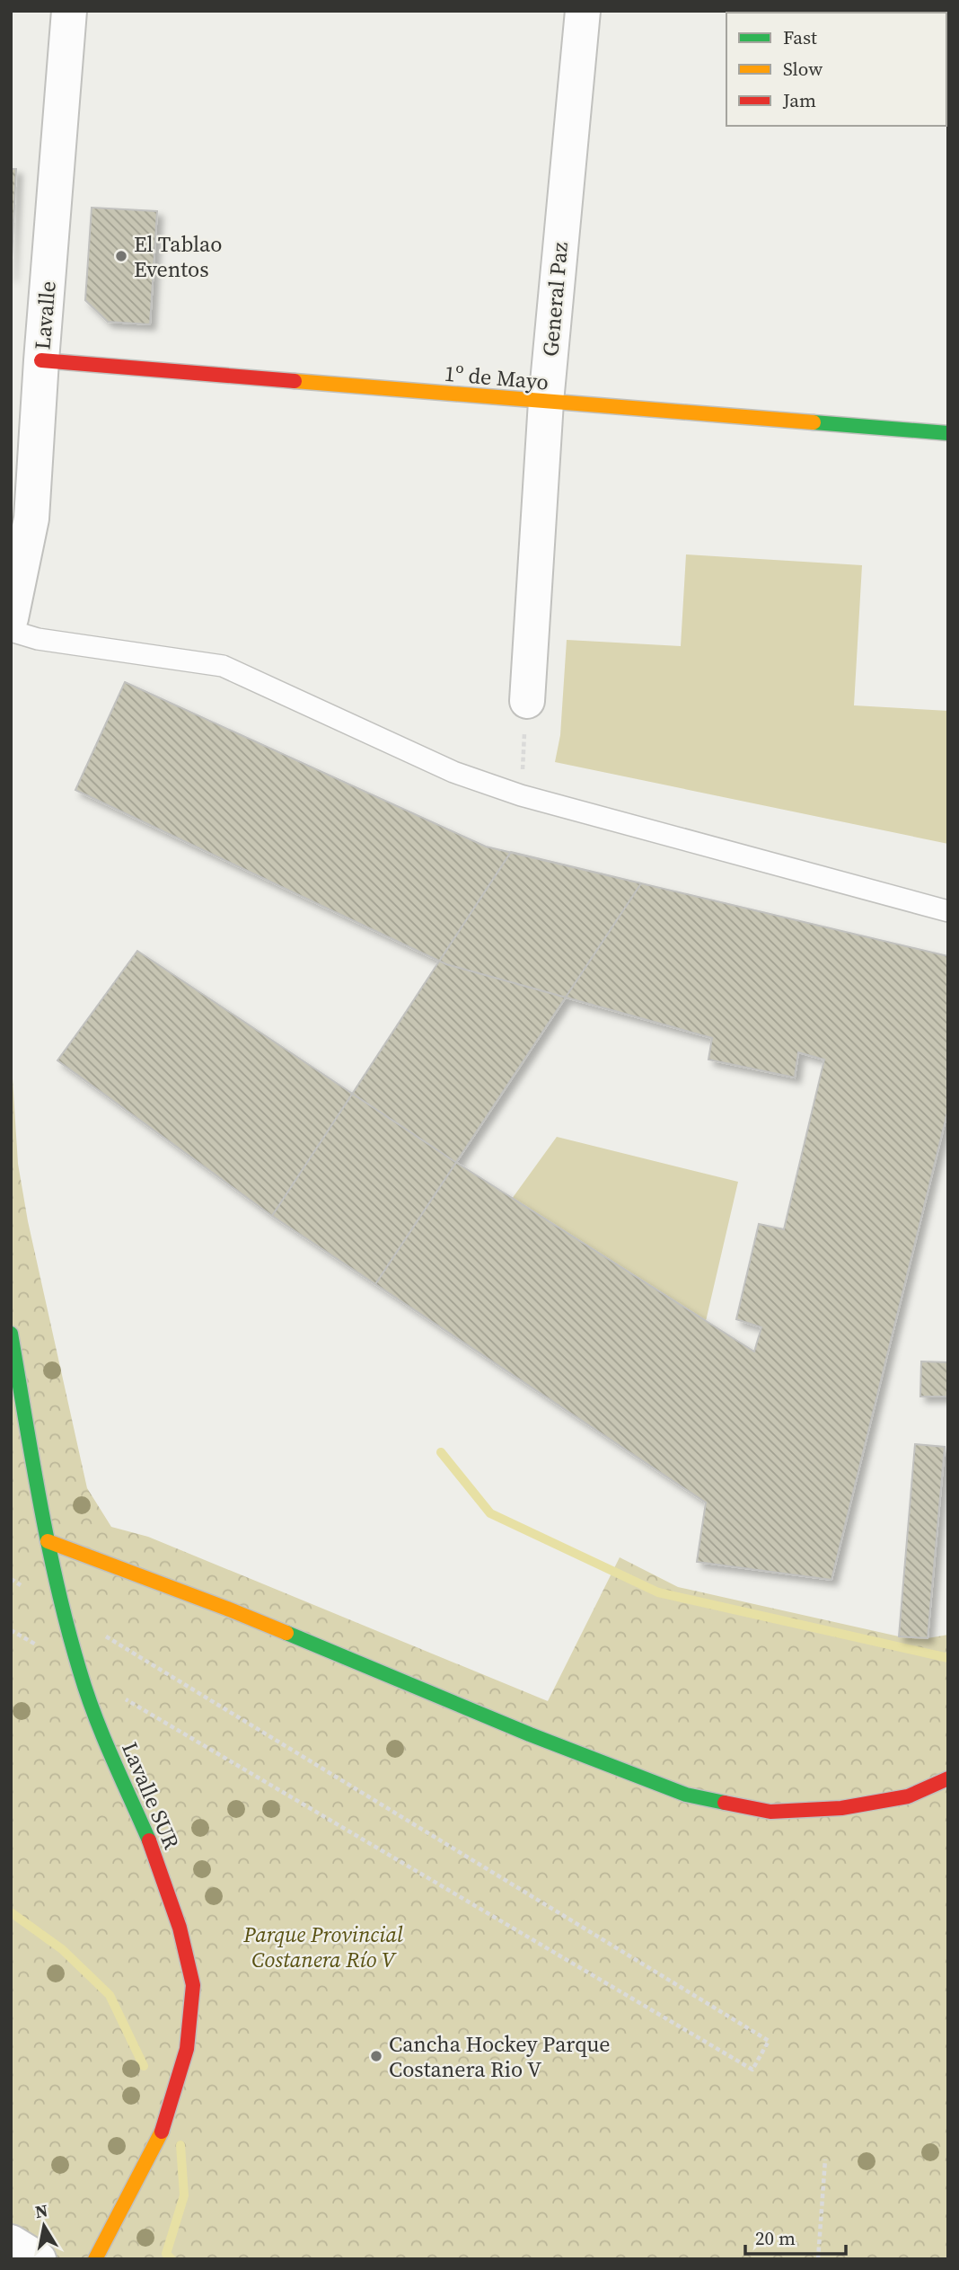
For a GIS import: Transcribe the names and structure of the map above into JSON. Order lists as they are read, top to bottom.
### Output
{
  "streets": {
    "street": [
      "General Paz",
      "Lavalle",
      "1º de Mayo",
      "Lavalle SUR"
    ]
  },
  "crossings": [
    ["General Paz", "1º de Mayo"],
    ["Lavalle", "1º de Mayo"]
  ],
  "parks": ["Parque Provincial Costanera Río V"],
  "places": ["El Tablao Eventos", "Cancha Hockey Parque Costanera Rio V"],
  "legend": ["Fast", "Slow", "Jam"],
  "scale_bar": "20 m",
  "north": "top"
}
